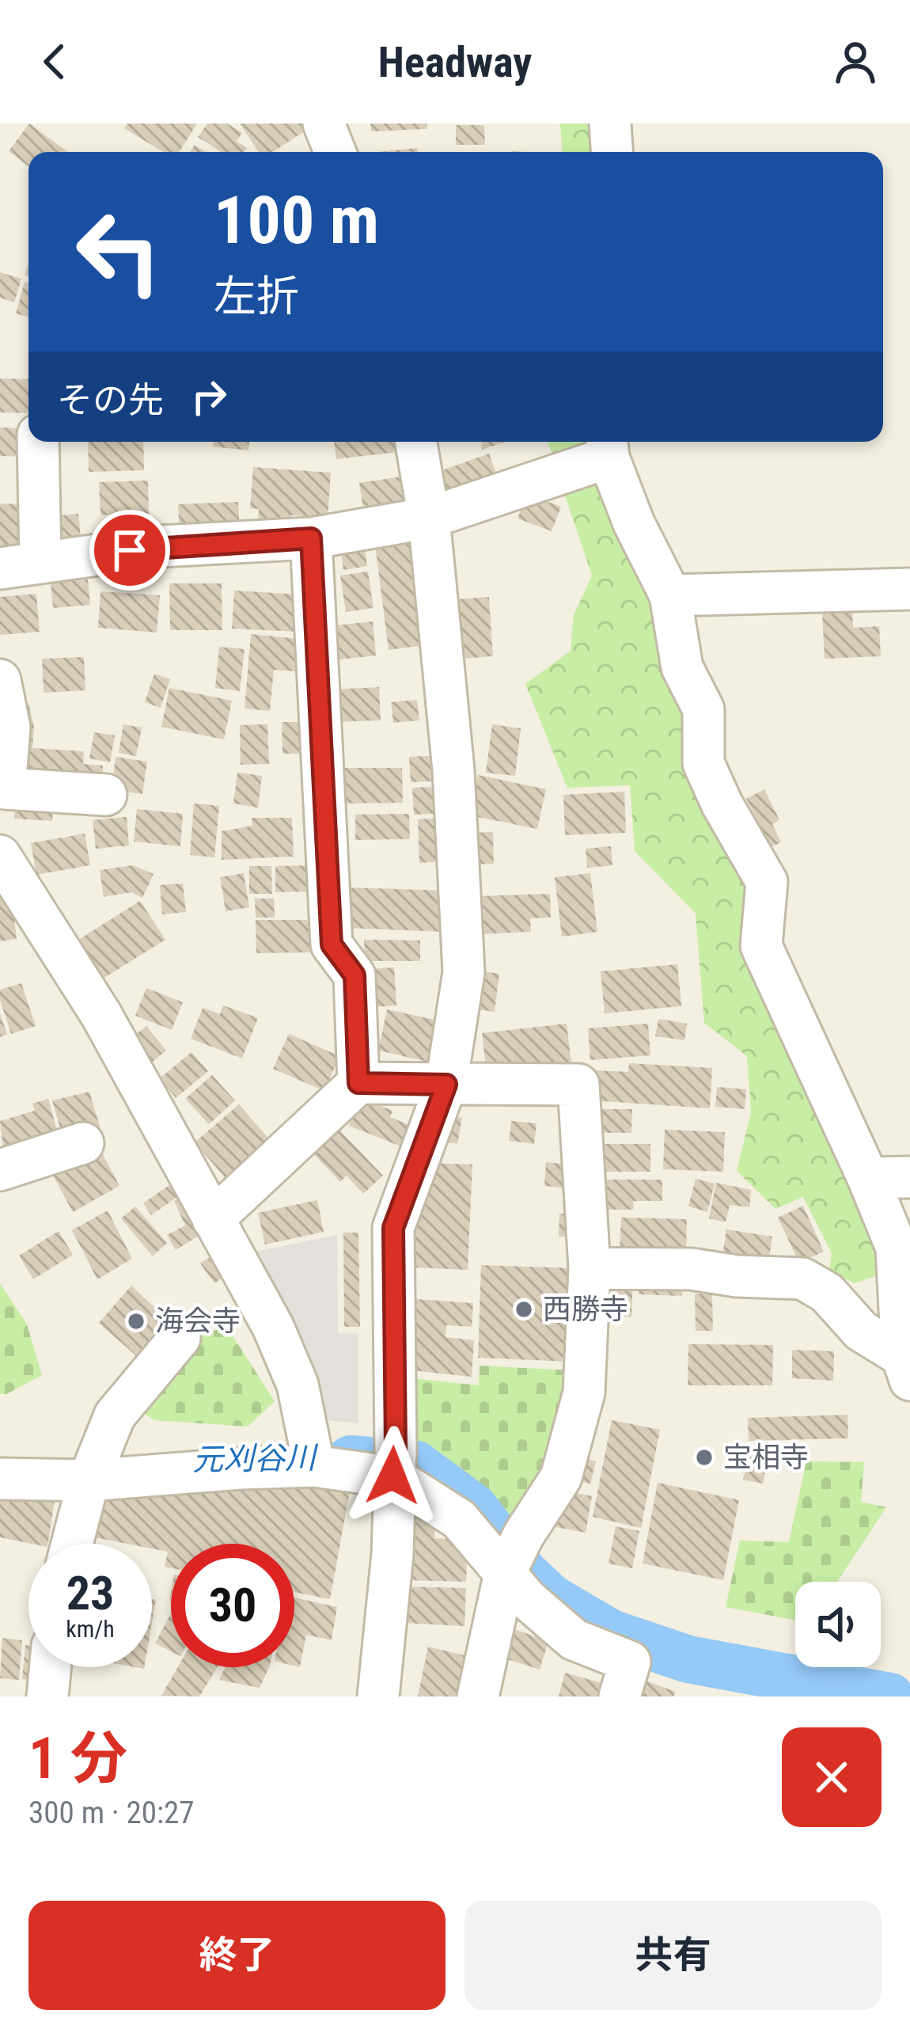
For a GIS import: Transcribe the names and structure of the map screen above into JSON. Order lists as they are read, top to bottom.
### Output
{
  "water": ["元刈谷川"],
  "places": ["西勝寺", "海会寺", "宝相寺"],
  "page": {
    "header": "Headway",
    "turn": ["100 m", "左折"],
    "then": "その先",
    "speed": "23 km/h",
    "limit": "30",
    "heading": ["1 分", "300 m · 20:27"],
    "buttons": ["終了", "共有"]
  }
}
